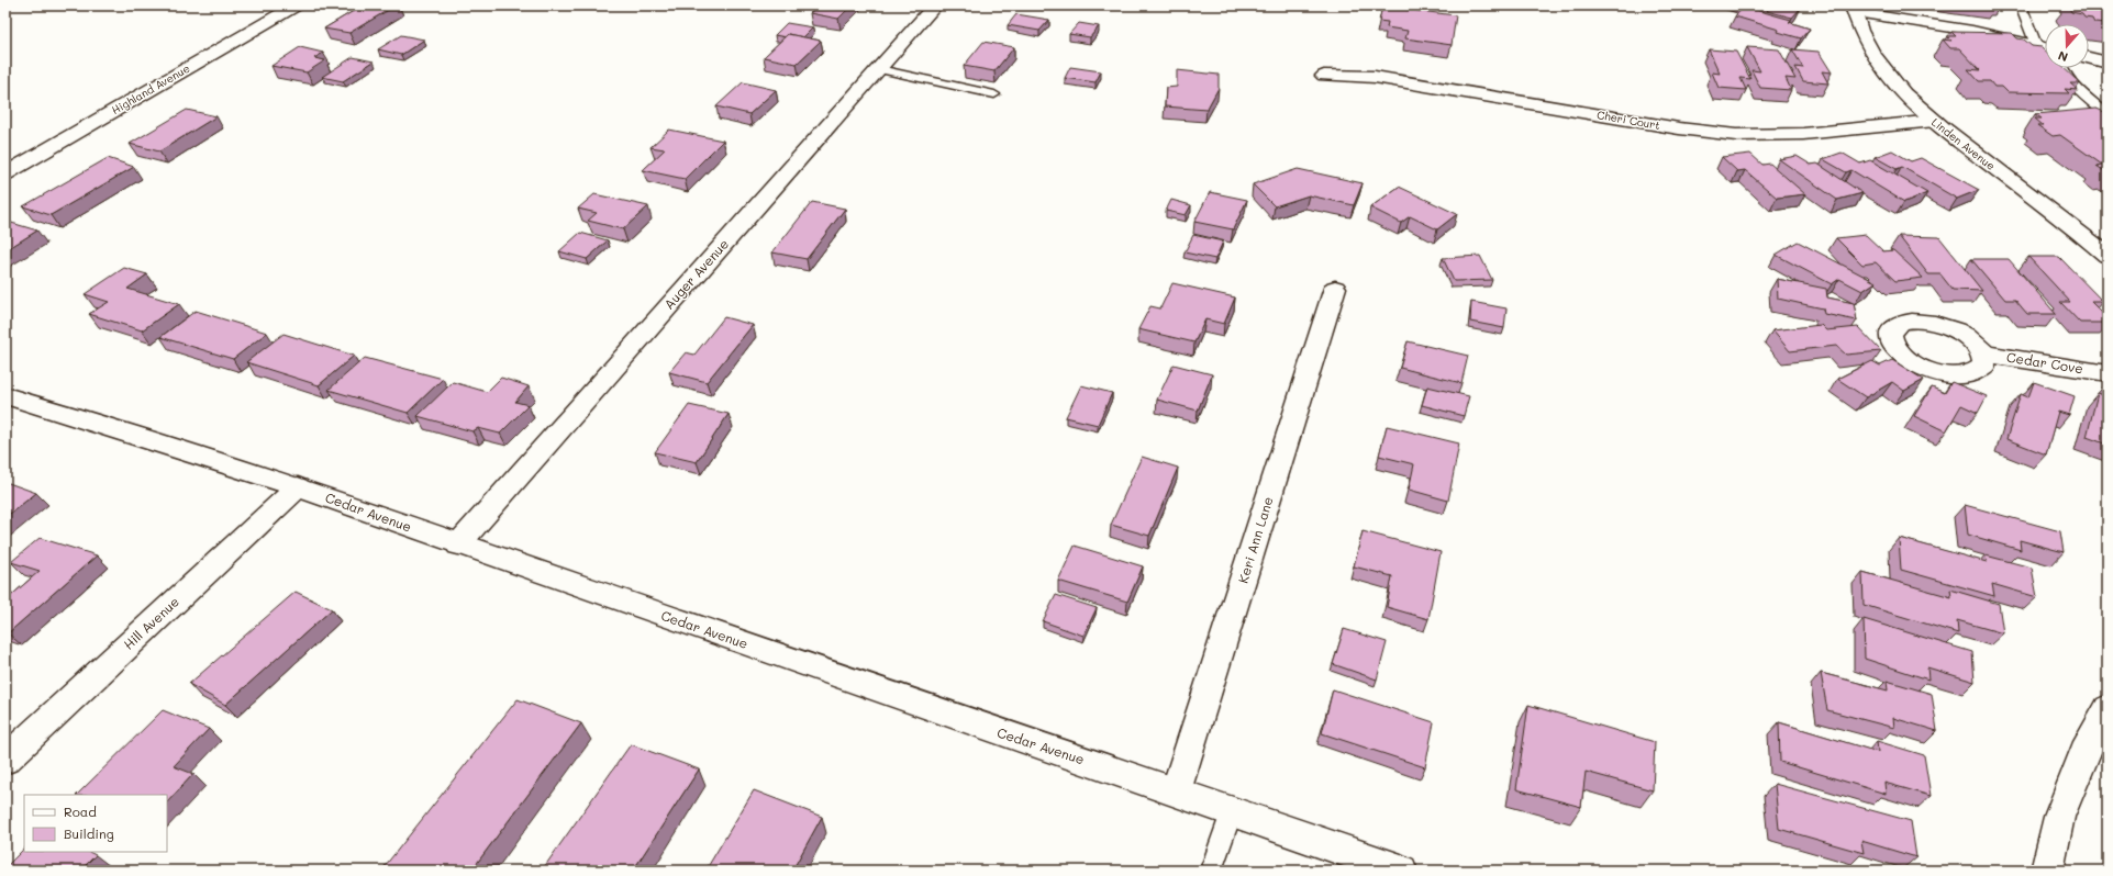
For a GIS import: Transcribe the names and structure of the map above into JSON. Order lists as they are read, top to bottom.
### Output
{
  "streets": {
    "street": [
      "Highland Avenue",
      "Cheri Court",
      "Linden Avenue",
      "Auger Avenue",
      "Cedar Cove",
      "Cedar Avenue",
      "Keri Ann Lane",
      "Hill Avenue"
    ]
  },
  "crossings": [
    ["Cheri Court", "Linden Avenue"],
    ["Auger Avenue", "Cedar Avenue"],
    ["Cedar Avenue", "Keri Ann Lane"],
    ["Cedar Avenue", "Hill Avenue"]
  ],
  "legend": ["Road", "Building"],
  "north": "bottom"
}
